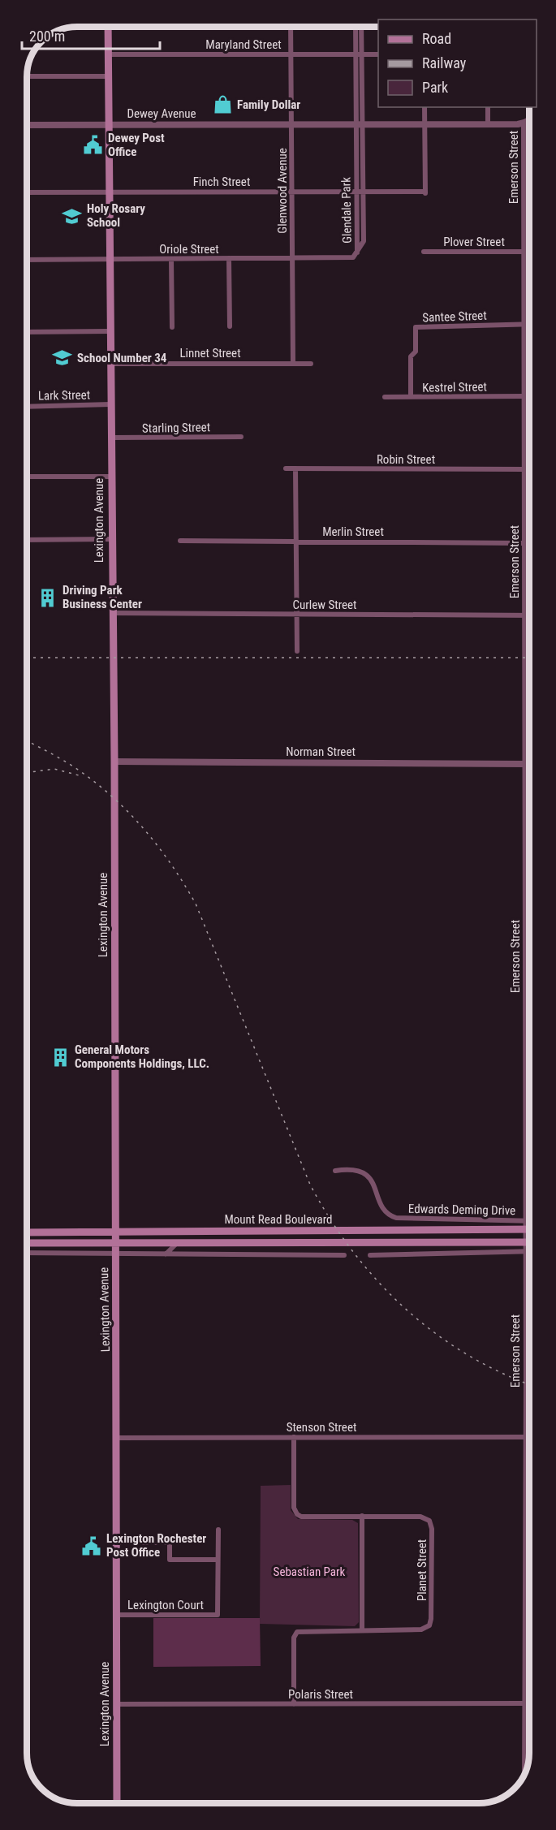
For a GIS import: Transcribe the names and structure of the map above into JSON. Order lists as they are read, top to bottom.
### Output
{
  "streets": {
    "main road": ["Lexington Avenue", "Mount Read Boulevard"],
    "street": [
      "Maryland Street",
      "Dewey Avenue",
      "Emerson Street",
      "Finch Street",
      "Glenwood Avenue",
      "Glendale Park",
      "Plover Street",
      "Oriole Street",
      "Santee Street",
      "Linnet Street",
      "Kestrel Street",
      "Lark Street",
      "Starling Street",
      "Robin Street",
      "Merlin Street",
      "Curlew Street",
      "Norman Street",
      "Edwards Deming Drive",
      "Stenson Street",
      "Planet Street",
      "Lexington Court",
      "Polaris Street"
    ]
  },
  "crossings": [
    ["Maryland Street", "Glenwood Avenue"],
    ["Maryland Street", "Glendale Park"],
    ["Maryland Street", "Lexington Avenue"],
    ["Dewey Avenue", "Emerson Street"],
    ["Dewey Avenue", "Finch Street"],
    ["Dewey Avenue", "Glenwood Avenue"],
    ["Dewey Avenue", "Glendale Park"],
    ["Dewey Avenue", "Lexington Avenue"],
    ["Emerson Street", "Plover Street"],
    ["Emerson Street", "Santee Street"],
    ["Emerson Street", "Kestrel Street"],
    ["Emerson Street", "Robin Street"],
    ["Emerson Street", "Merlin Street"],
    ["Emerson Street", "Curlew Street"],
    ["Emerson Street", "Norman Street"],
    ["Emerson Street", "Edwards Deming Drive"],
    ["Emerson Street", "Mount Read Boulevard"],
    ["Emerson Street", "Stenson Street"],
    ["Emerson Street", "Polaris Street"],
    ["Finch Street", "Glenwood Avenue"],
    ["Finch Street", "Glendale Park"],
    ["Finch Street", "Lexington Avenue"],
    ["Glenwood Avenue", "Oriole Street"],
    ["Glenwood Avenue", "Linnet Street"],
    ["Glendale Park", "Oriole Street"],
    ["Oriole Street", "Lexington Avenue"],
    ["Santee Street", "Kestrel Street"],
    ["Linnet Street", "Lexington Avenue"],
    ["Lark Street", "Lexington Avenue"],
    ["Starling Street", "Lexington Avenue"],
    ["Lexington Avenue", "Curlew Street"],
    ["Lexington Avenue", "Norman Street"],
    ["Lexington Avenue", "Mount Read Boulevard"],
    ["Lexington Avenue", "Stenson Street"],
    ["Lexington Avenue", "Lexington Court"],
    ["Lexington Avenue", "Polaris Street"],
    ["Stenson Street", "Planet Street"],
    ["Planet Street", "Polaris Street"]
  ],
  "parks": ["Sebastian Park"],
  "places": {
    "shop": ["Family Dollar"],
    "public building": ["Dewey Post Office", "Lexington Rochester Post Office"],
    "school or university": ["Holy Rosary School", "School Number 34"],
    "building": ["Driving Park Business Center", "General Motors Components Holdings, LLC."]
  },
  "legend": ["Road", "Railway", "Park"],
  "scale_bar": "200 m"
}
